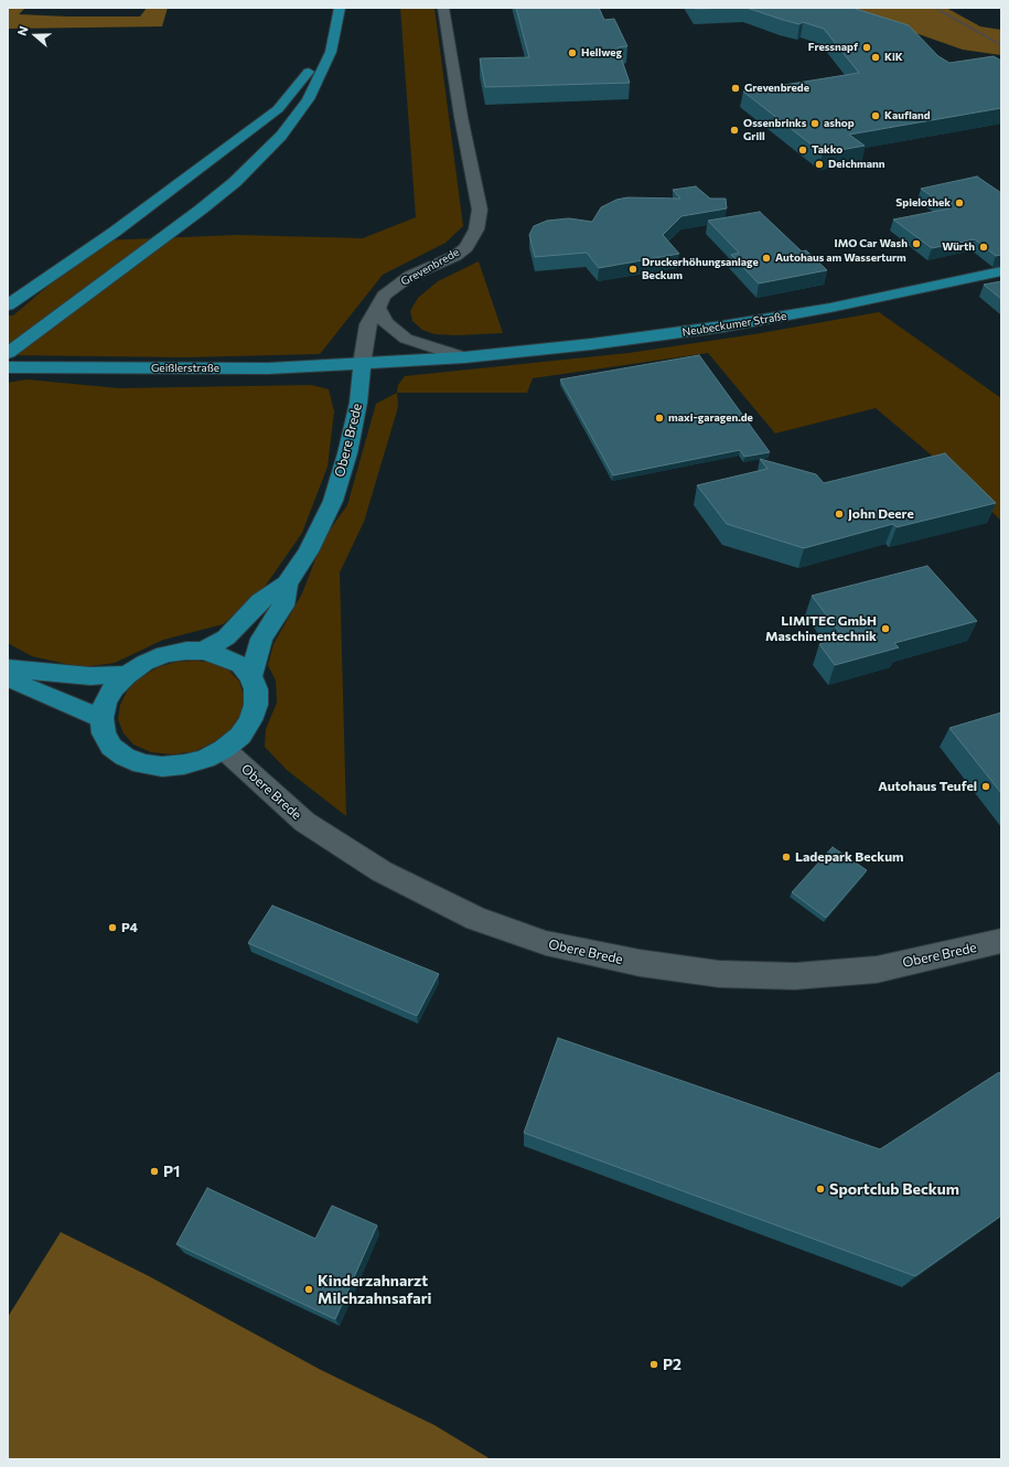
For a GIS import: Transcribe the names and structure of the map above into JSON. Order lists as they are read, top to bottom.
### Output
{
  "streets": {
    "main road": ["Neubeckumer Straße", "Geißlerstraße", "Obere Brede"],
    "street": ["Grevenbrede"]
  },
  "crossings": [
    ["Grevenbrede", "Neubeckumer Straße"],
    ["Grevenbrede", "Geißlerstraße"],
    ["Grevenbrede", "Obere Brede"],
    ["Neubeckumer Straße", "Geißlerstraße"],
    ["Neubeckumer Straße", "Obere Brede"],
    ["Geißlerstraße", "Obere Brede"]
  ],
  "places": [
    "Fressnapf",
    "Hellweg",
    "KiK",
    "Grevenbrede",
    "Kaufland",
    "ashop",
    "Ossenbrinks Grill",
    "Takko",
    "Deichmann",
    "Spielothek",
    "IMO Car Wash",
    "Würth",
    "Autohaus am Wasserturm",
    "Druckerhöhungsanlage Beckum",
    "maxi-garagen.de",
    "John Deere",
    "LIMITEC GmbH Maschinentechnik",
    "Autohaus Teufel",
    "Ladepark Beckum",
    "P4",
    "P1",
    "Sportclub Beckum",
    "Kinderzahnarzt Milchzahnsafari",
    "P2"
  ],
  "north": "left"
}
